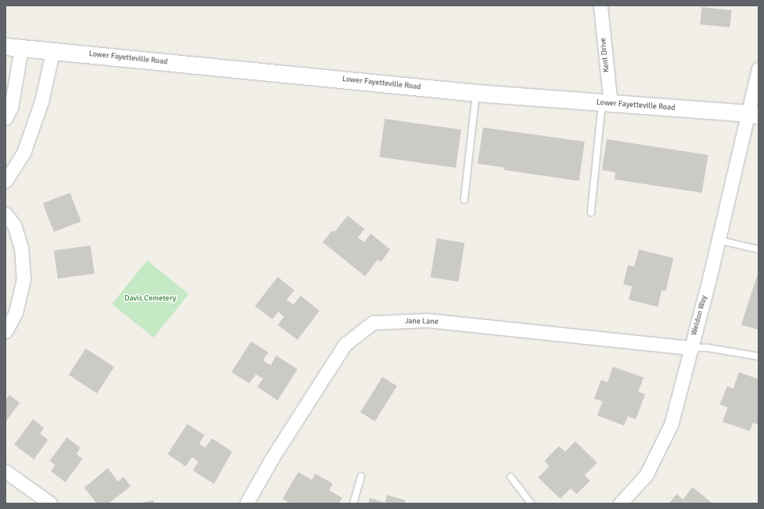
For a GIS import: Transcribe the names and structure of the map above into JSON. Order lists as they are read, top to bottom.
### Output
{
  "streets": {
    "street": [
      "Kent Drive",
      "Lower Fayetteville Road",
      "Weldon Way",
      "Jane Lane"
    ]
  },
  "crossings": [
    ["Kent Drive", "Lower Fayetteville Road"],
    ["Lower Fayetteville Road", "Weldon Way"],
    ["Weldon Way", "Jane Lane"]
  ],
  "parks": ["Davis Cemetery"]
}
